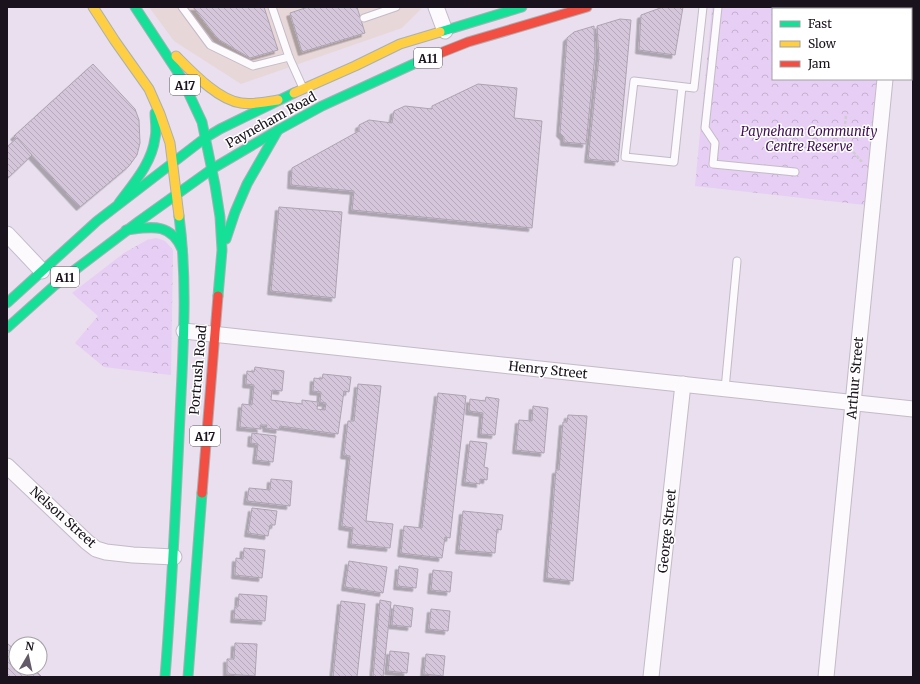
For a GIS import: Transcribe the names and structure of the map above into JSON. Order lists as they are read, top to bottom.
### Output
{
  "streets": {
    "main road": [
      "A11",
      "A17",
      "Payneham Road",
      "Portrush Road"
    ],
    "street": [
      "Henry Street",
      "Arthur Street",
      "Nelson Street",
      "George Street"
    ]
  },
  "crossings": [
    ["A17", "Payneham Road"],
    ["A17", "Portrush Road"],
    ["Payneham Road", "Portrush Road"],
    ["Portrush Road", "Henry Street"],
    ["Portrush Road", "Nelson Street"],
    ["Henry Street", "Arthur Street"],
    ["Henry Street", "George Street"]
  ],
  "parks": ["Payneham Community Centre Reserve"],
  "legend": ["Fast", "Slow", "Jam"],
  "north": "top"
}
